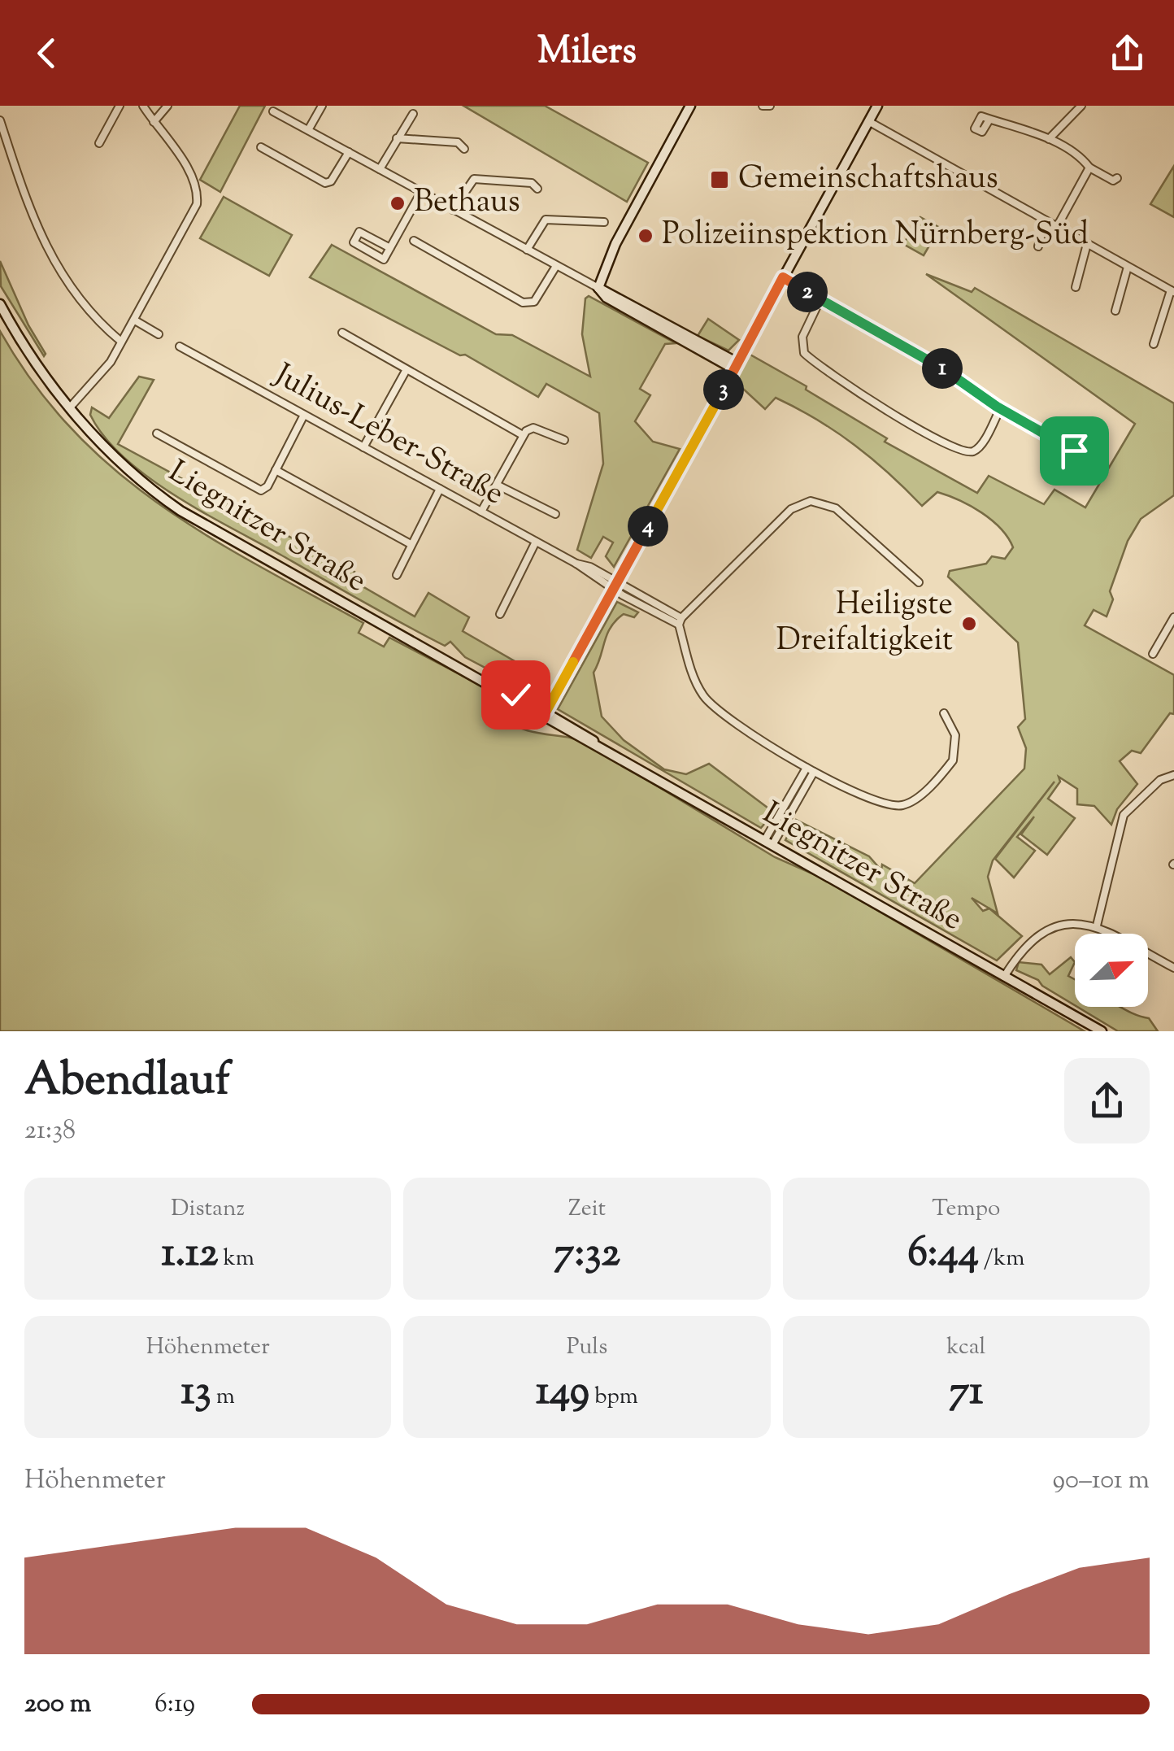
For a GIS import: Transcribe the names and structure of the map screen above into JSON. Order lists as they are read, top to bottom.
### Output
{
  "streets": {
    "main road": ["Liegnitzer Straße"],
    "street": ["Julius-Leber-Straße"]
  },
  "places": {
    "transit": ["Gemeinschaftshaus"],
    "other": ["Bethaus", "Polizeiinspektion Nürnberg-Süd", "Heiligste Dreifaltigkeit"]
  },
  "north": "top right",
  "page": {
    "header": "Milers",
    "pins": [
      "2",
      "1",
      "3",
      "4"
    ],
    "heading": ["Abendlauf", "21:38"],
    "stats": [
      ["Distanz", "1.12 km"],
      ["Zeit", "7:32"],
      ["Tempo", "6:44 /km"],
      ["Höhenmeter", "13 m"],
      ["Puls", "149 bpm"],
      ["kcal", "71"]
    ],
    "chart": ["Höhenmeter", "90–101 m"],
    "list": [
      {
        "name": "200 m",
        "note": "6:19"
      }
    ]
  }
}
